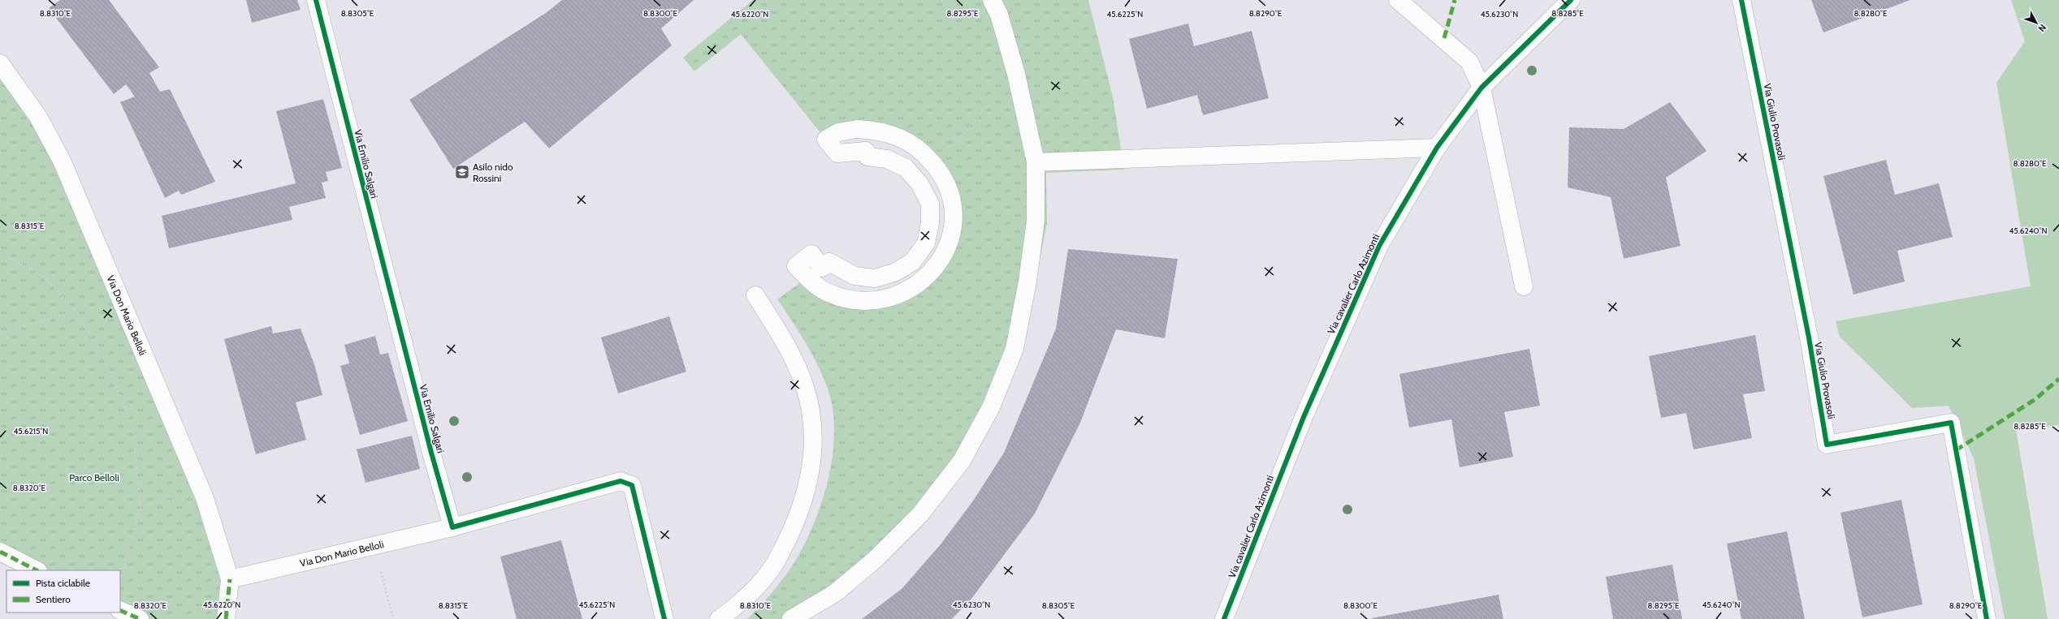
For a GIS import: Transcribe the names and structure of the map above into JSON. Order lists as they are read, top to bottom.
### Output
{
  "streets": {
    "street": [
      "Via Giulio Provasoli",
      "Via Emilio Salgari",
      "Via cavalier Carlo Azimonti",
      "Via Don Mario Belloli"
    ]
  },
  "crossings": [
    ["Via Emilio Salgari", "Via Don Mario Belloli"]
  ],
  "parks": ["Parco Belloli"],
  "places": {
    "school or university": ["Asilo nido Rossini"]
  },
  "legend": ["Pista ciclabile", "Sentiero"],
  "north": "bottom right",
  "coordinates": [
    "8.8310°E",
    "8.8305°E",
    "8.8300°E",
    "8.8295°E",
    "8.8290°E",
    "8.8285°E",
    "8.8280°E",
    "45.6220°N",
    "45.6225°N",
    "45.6230°N",
    "8.8315°E",
    "45.6240°N",
    "45.6215°N",
    "8.8320°E"
  ]
}
